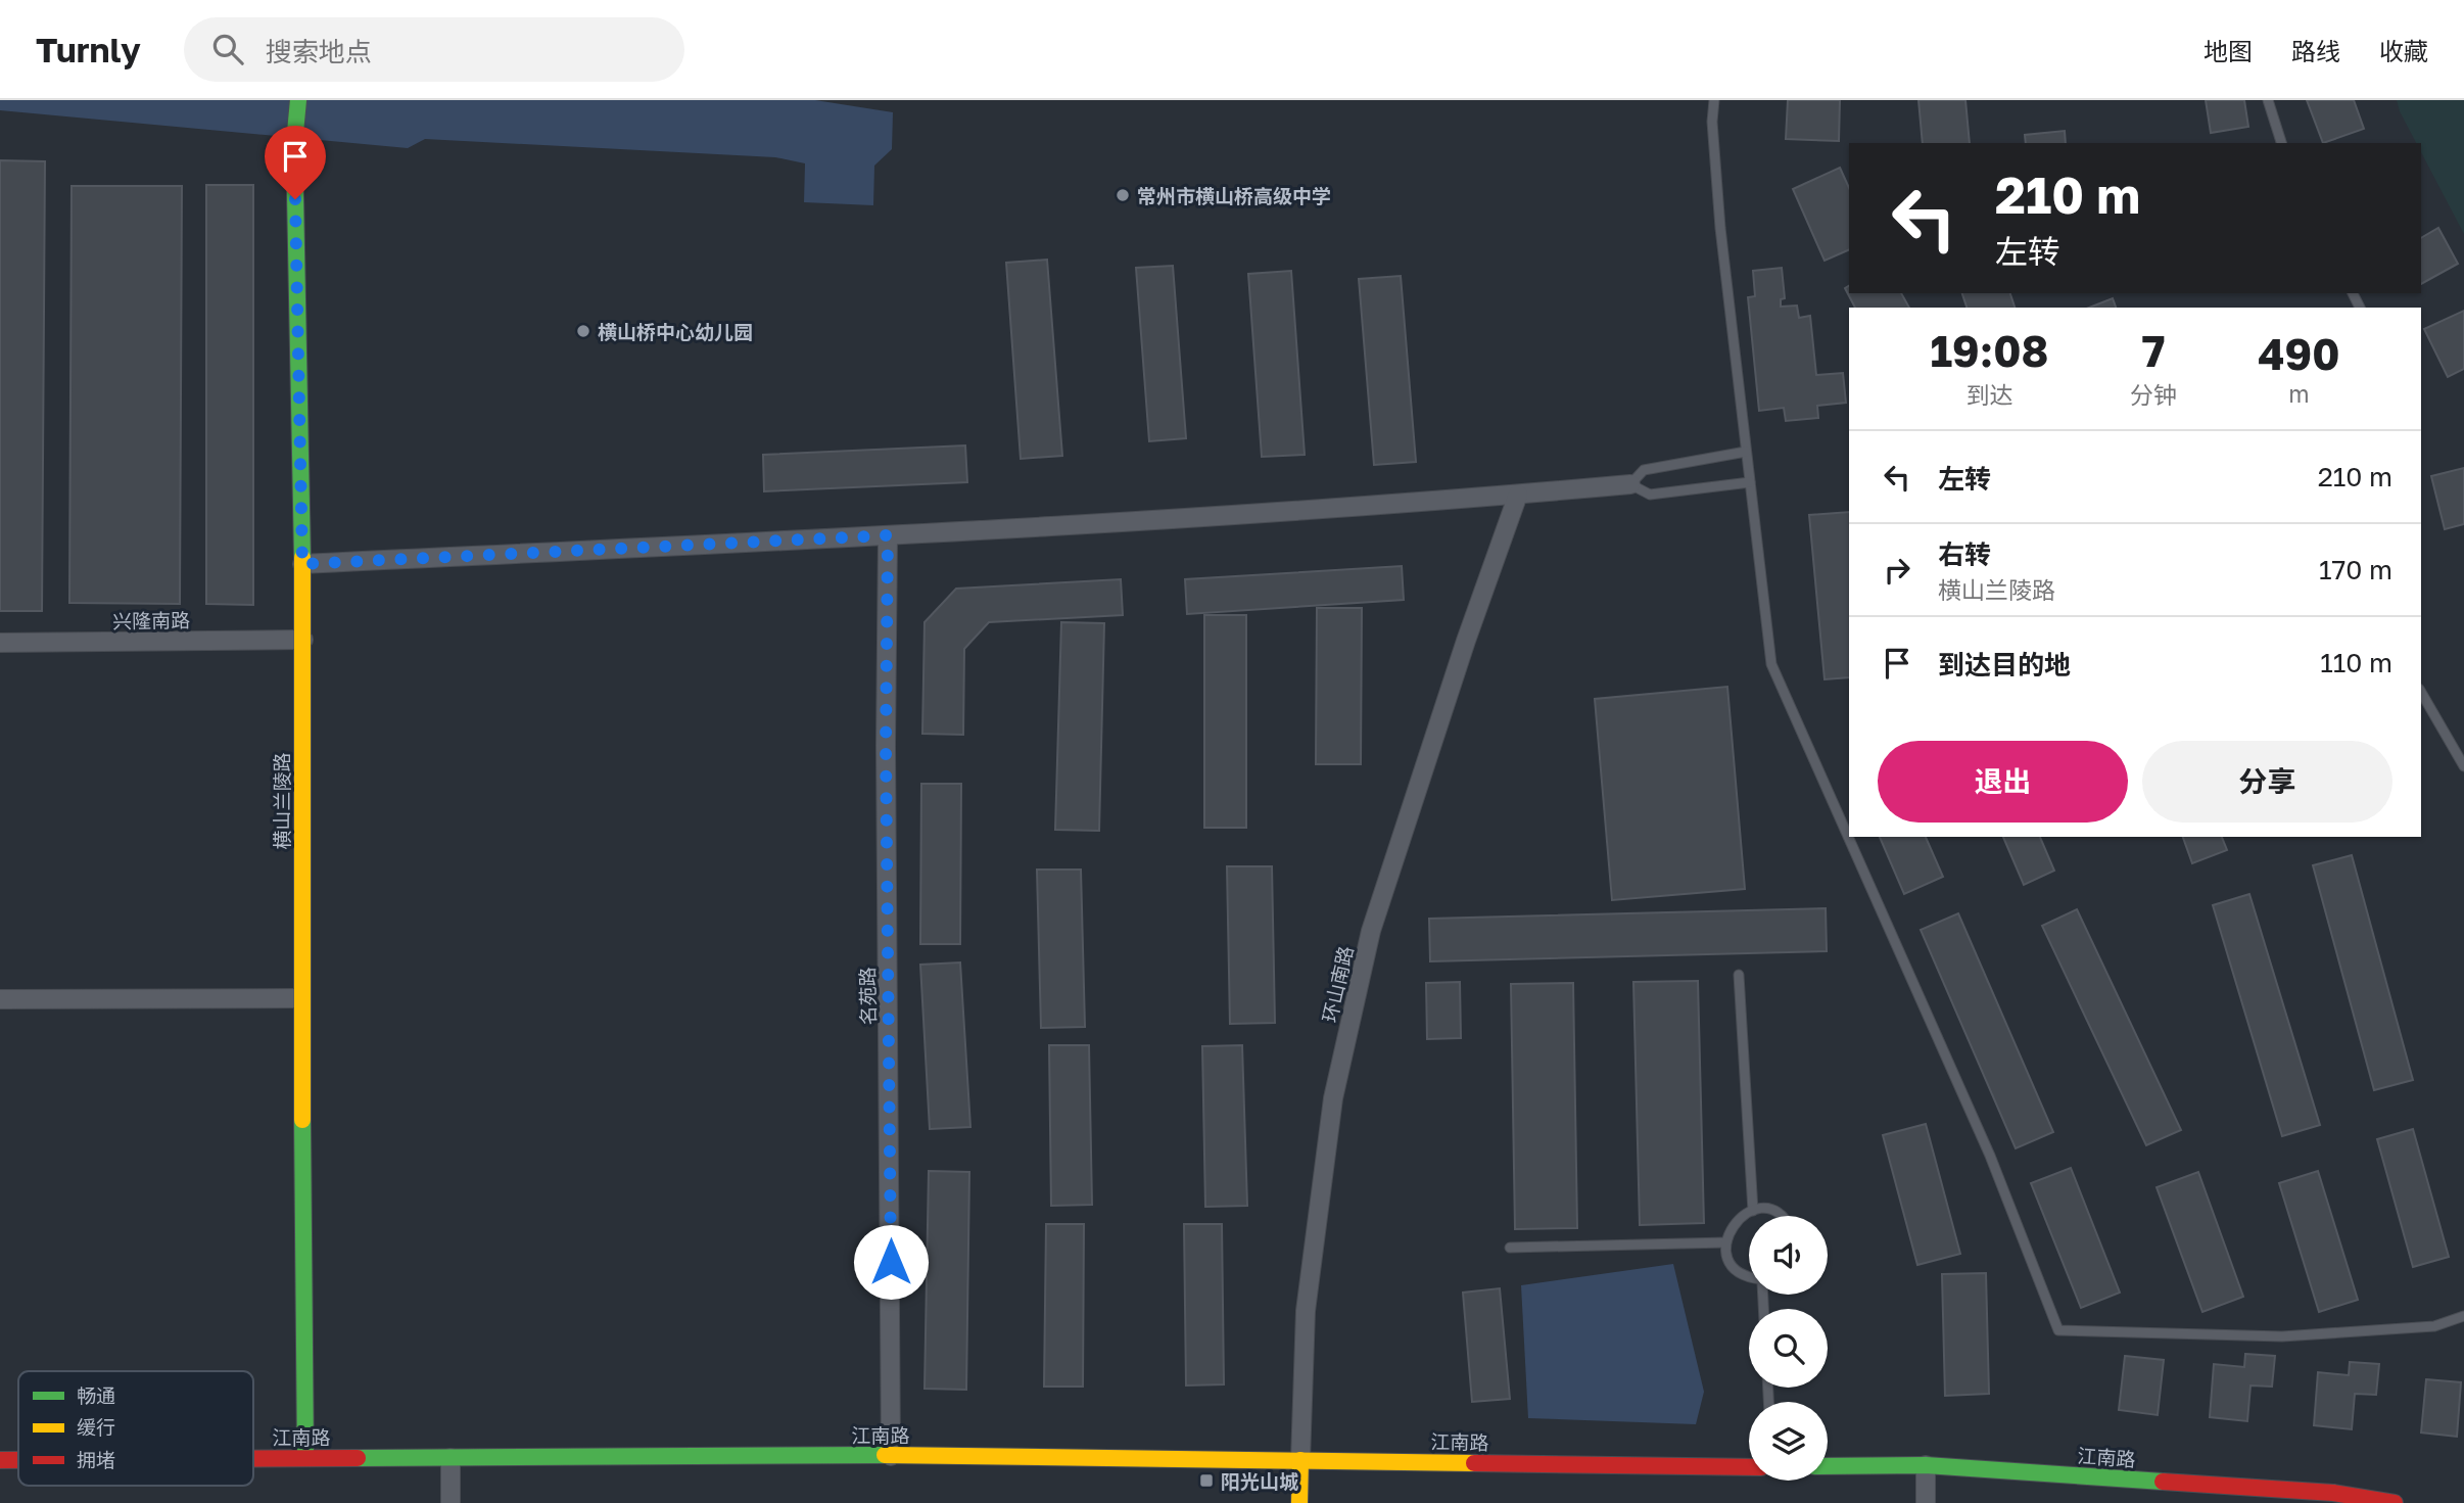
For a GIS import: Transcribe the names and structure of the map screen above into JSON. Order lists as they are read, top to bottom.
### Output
{
  "streets": {
    "main road": ["横山兰陵路", "环山南路", "江南路"],
    "street": ["兴隆南路", "名苑路"]
  },
  "crossings": [
    ["兴隆南路", "横山兰陵路"],
    ["横山兰陵路", "江南路"],
    ["环山南路", "江南路"],
    ["名苑路", "江南路"]
  ],
  "places": {
    "other": ["常州市横山桥高级中学", "横山桥中心幼儿园"],
    "transit": ["阳光山城"]
  },
  "legend": ["畅通", "缓行", "拥堵"],
  "page": {
    "header": "Turnly",
    "search": "搜索地点",
    "nav": ["地图", "路线", "收藏"],
    "turn": ["210 m", "左转"],
    "eta": [
      "19:08",
      "到达",
      "7",
      "分钟",
      "490",
      "m"
    ],
    "list": [
      {
        "name": "左转",
        "value": "210 m"
      },
      {
        "name": "右转",
        "note": "横山兰陵路",
        "value": "170 m"
      },
      {
        "name": "到达目的地",
        "value": "110 m"
      }
    ],
    "buttons": ["退出", "分享"]
  }
}
